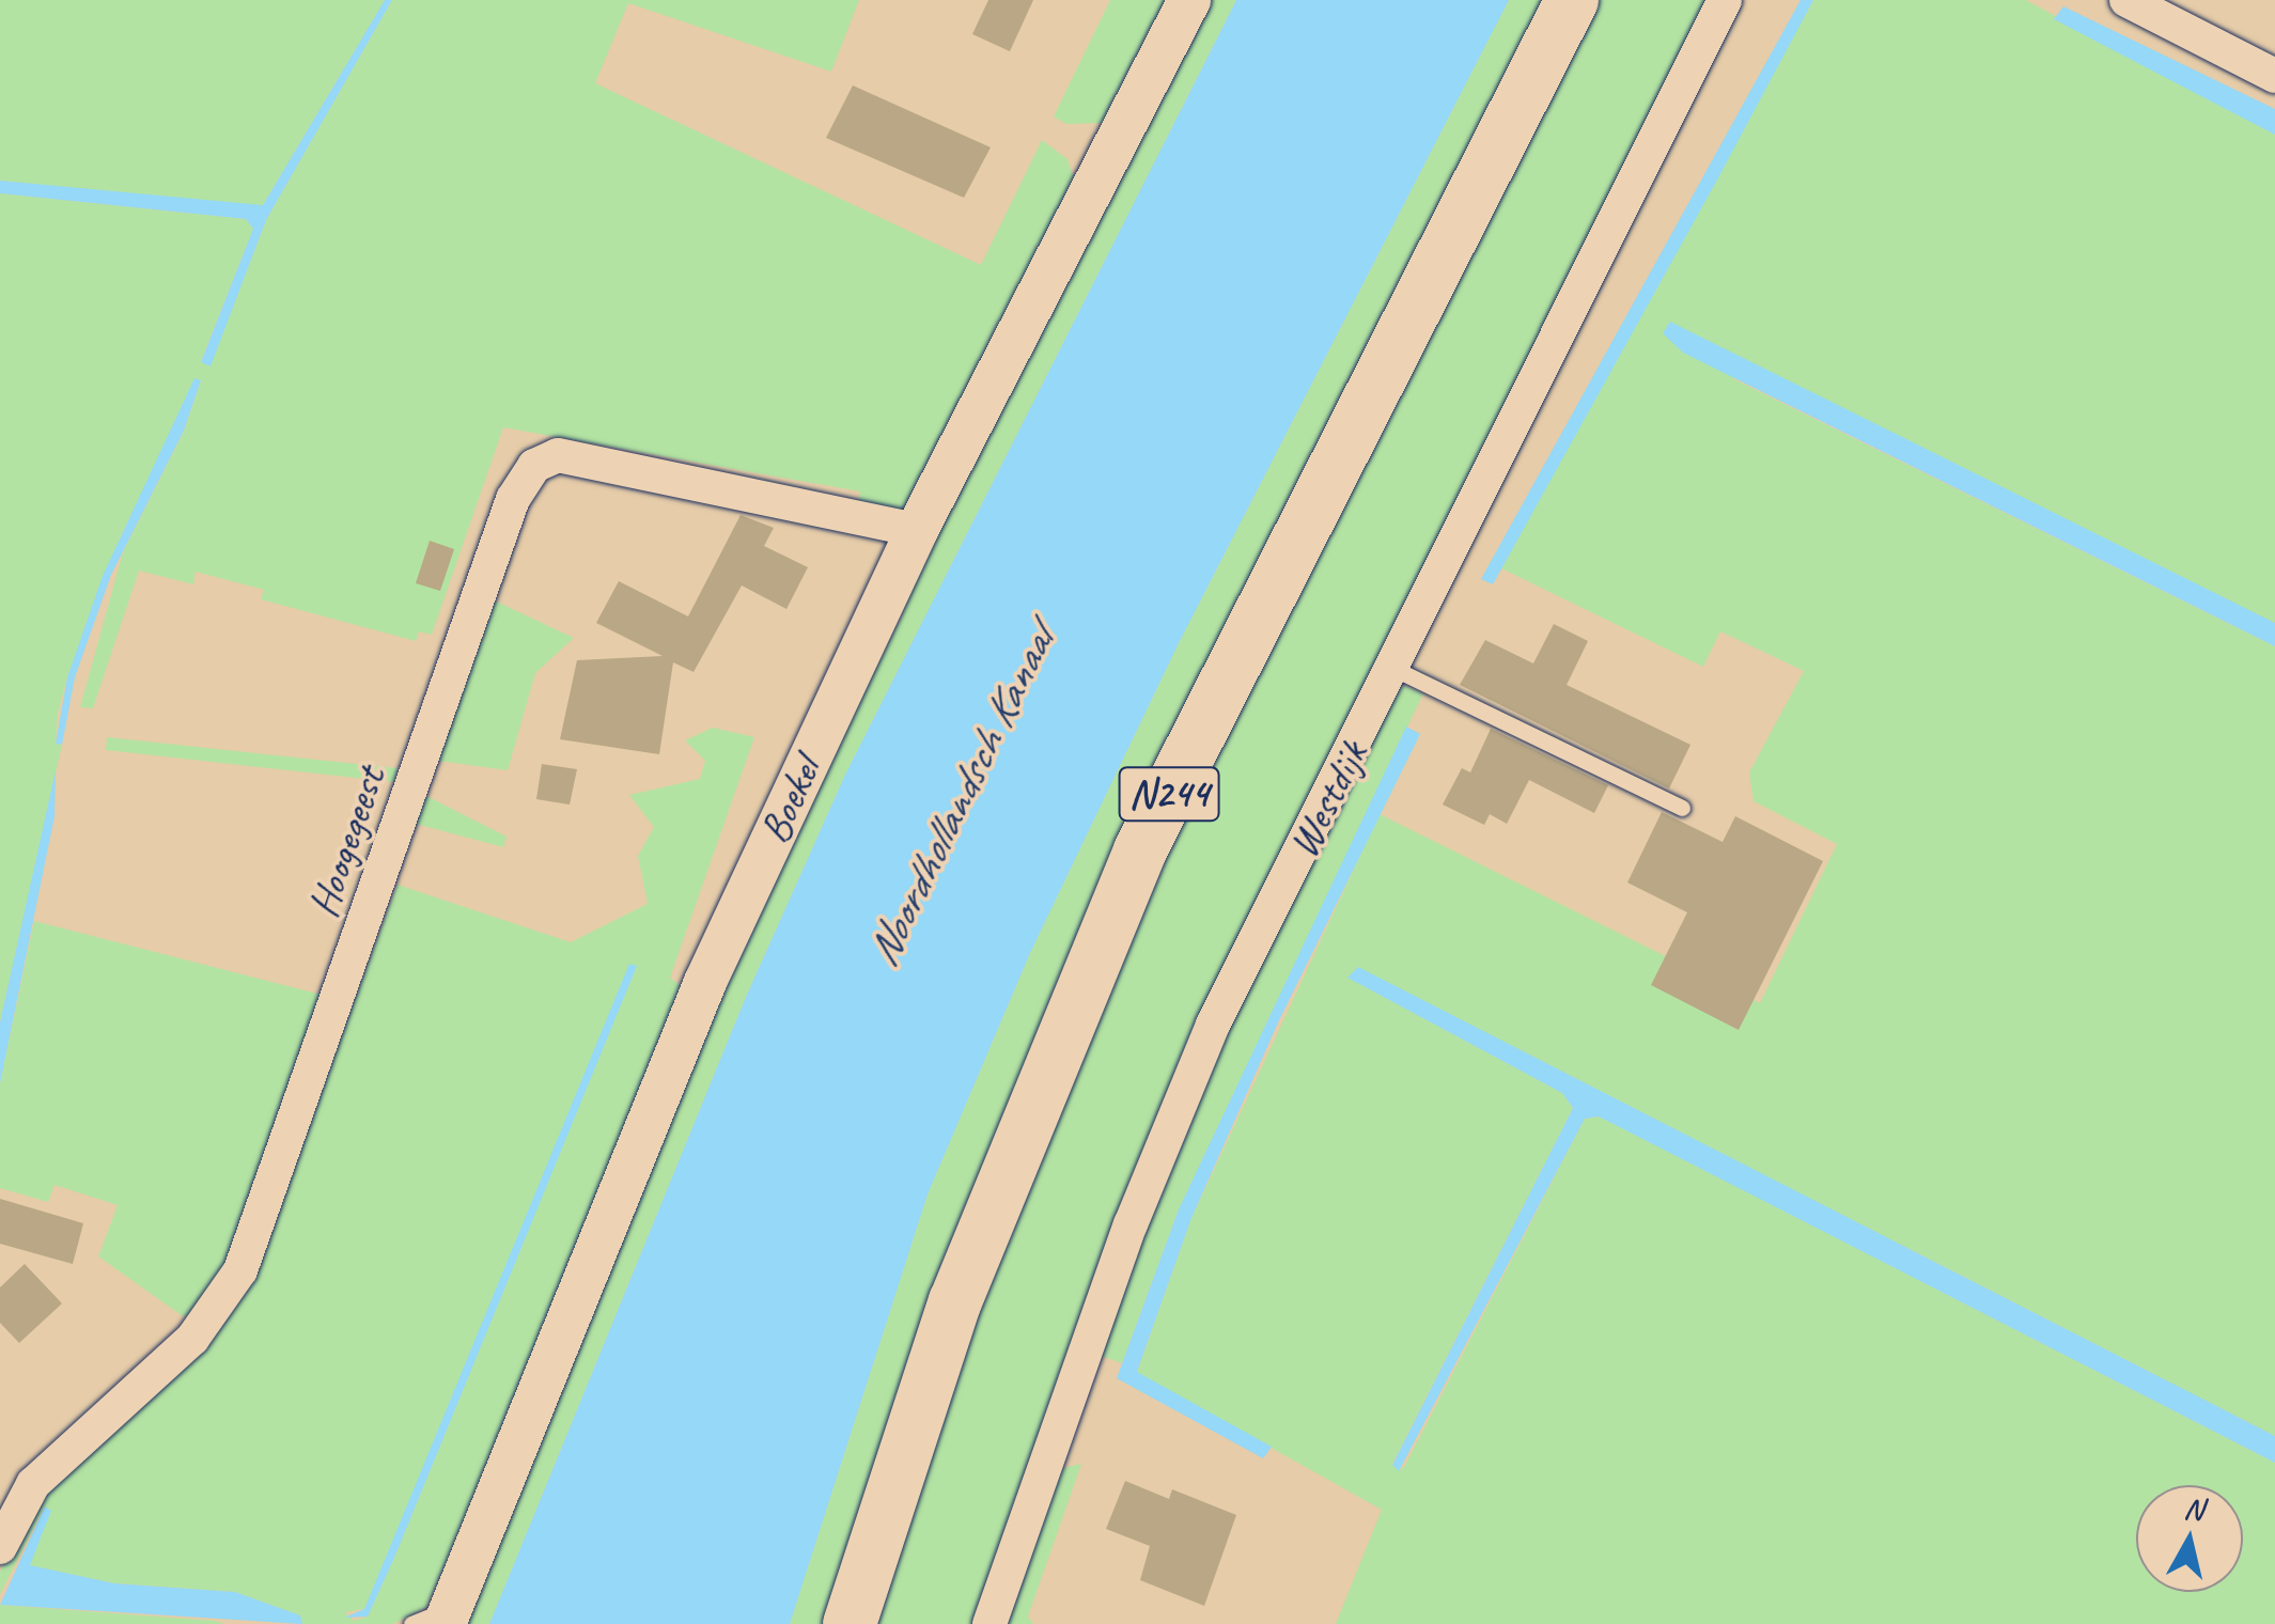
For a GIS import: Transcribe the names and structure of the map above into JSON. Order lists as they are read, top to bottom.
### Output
{
  "streets": {
    "main road": ["N244"],
    "street": ["Westdijk", "Boekel", "Hoogegeest"]
  },
  "crossings": [
    ["Boekel", "Hoogegeest"]
  ],
  "water": ["Noordhollandsch Kanaal"],
  "north": "top"
}
